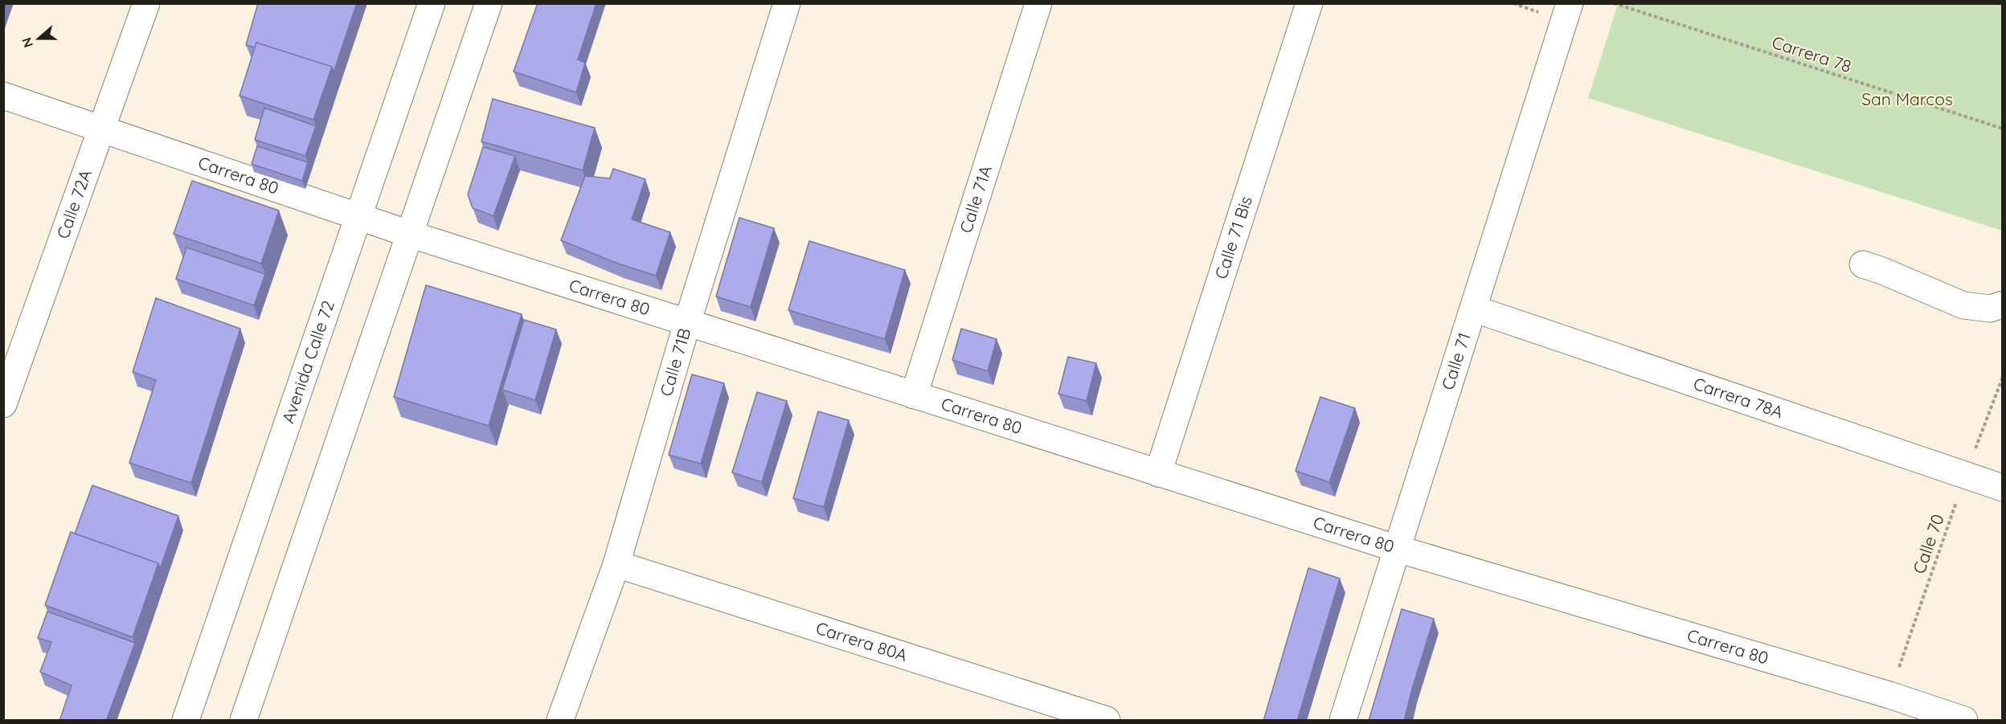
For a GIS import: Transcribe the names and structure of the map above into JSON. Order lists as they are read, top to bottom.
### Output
{
  "streets": {
    "street": [
      "Carrera 80",
      "Calle 71A",
      "Calle 72A",
      "Calle 71 Bis",
      "Avenida Calle 72",
      "Calle 71B",
      "Calle 71",
      "Carrera 78A",
      "Carrera 80A"
    ],
    "path": ["Carrera 78", "Calle 70"]
  },
  "crossings": [
    ["Carrera 80", "Calle 71A"],
    ["Carrera 80", "Calle 72A"],
    ["Carrera 80", "Calle 71 Bis"],
    ["Carrera 80", "Avenida Calle 72"],
    ["Carrera 80", "Calle 71B"],
    ["Carrera 80", "Calle 71"],
    ["Carrera 80", "Calle 70"],
    ["Calle 71B", "Carrera 80A"],
    ["Calle 71", "Carrera 78A"],
    ["Carrera 78A", "Calle 70"]
  ],
  "parks": ["San Marcos"],
  "north": "left"
}
